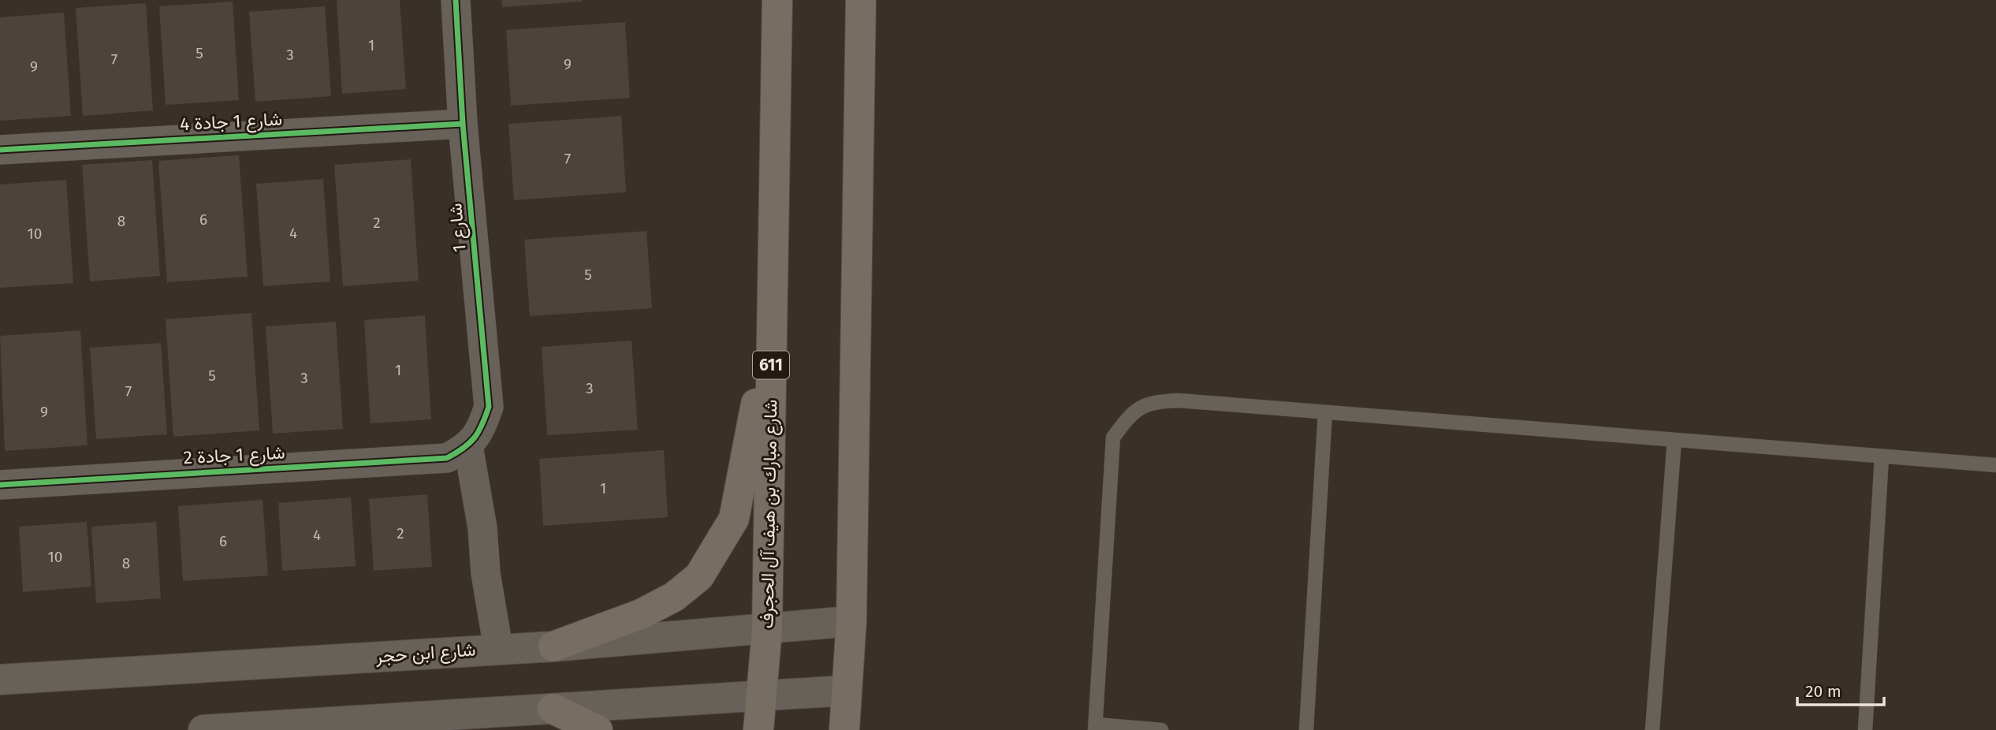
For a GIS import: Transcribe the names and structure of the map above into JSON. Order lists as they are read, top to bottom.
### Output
{
  "streets": {
    "main road": ["611", "شارع مبارك بن هيف آل الحجرف", "شارع ابن حجر"],
    "street": ["شارع 1 جادة 4", "شارع 1", "شارع 1 جادة 2"]
  },
  "crossings": [
    ["شارع 1 جادة 4", "شارع 1"],
    ["شارع 1", "شارع 1 جادة 2"],
    ["شارع مبارك بن هيف آل الحجرف", "شارع ابن حجر"]
  ],
  "house_numbers": [
    "1",
    "5",
    "3",
    "7",
    "9",
    "9",
    "7",
    "6",
    "8",
    "2",
    "4",
    "10",
    "5",
    "1",
    "5",
    "3",
    "3",
    "7",
    "9",
    "1",
    "2",
    "4",
    "6",
    "10",
    "8"
  ],
  "scale_bar": "20 m"
}
